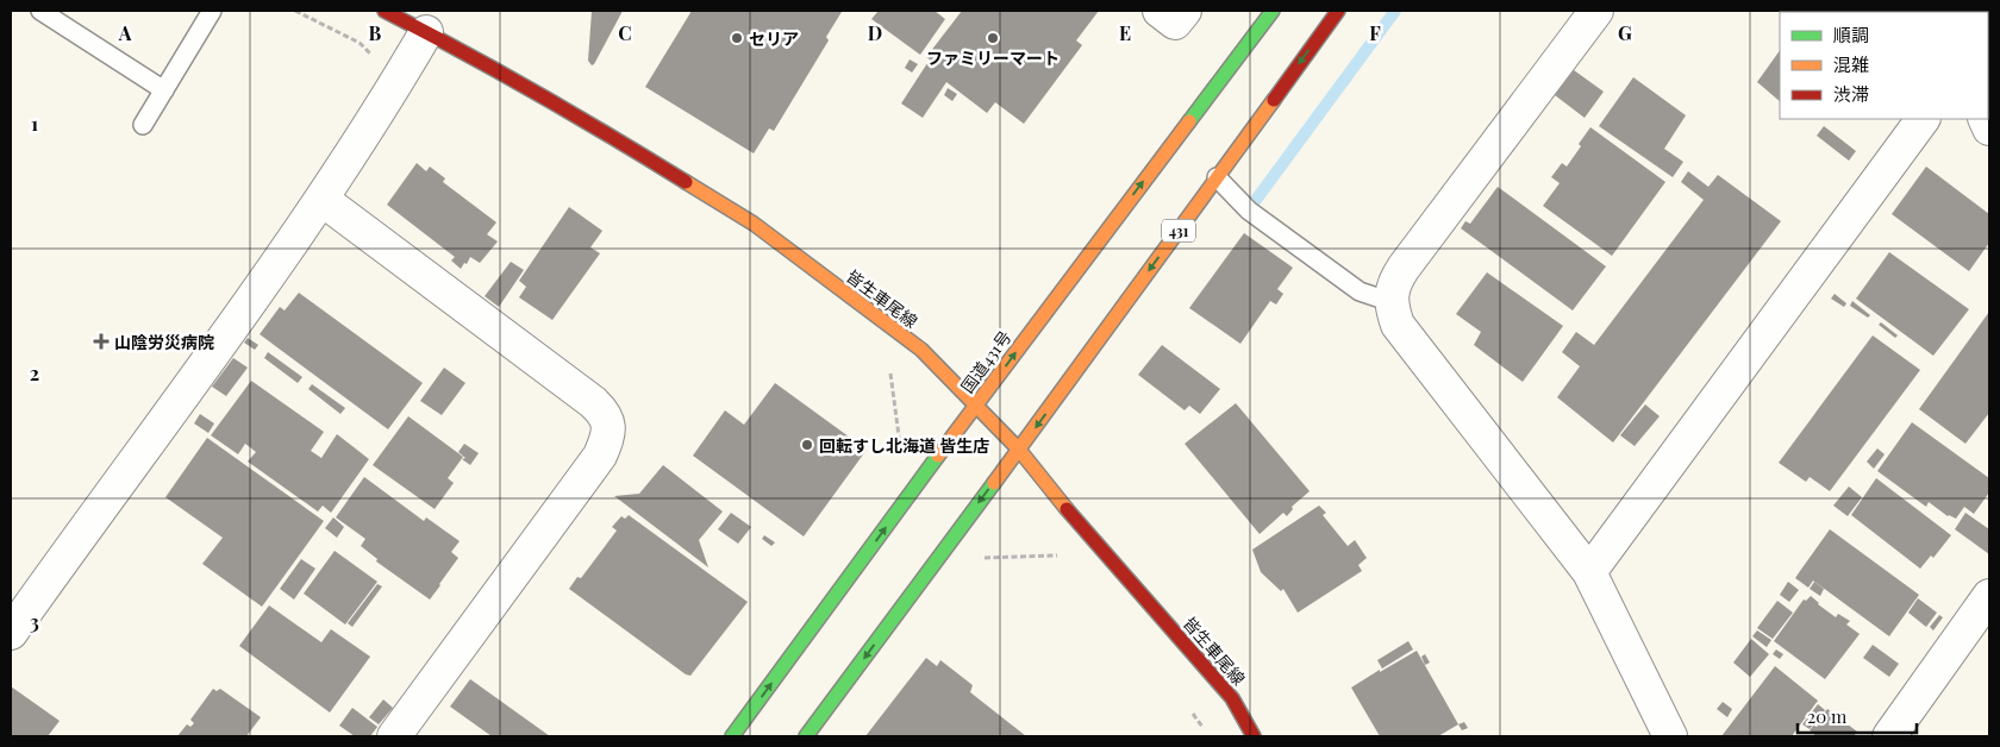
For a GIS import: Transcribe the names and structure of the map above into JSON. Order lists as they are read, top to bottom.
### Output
{
  "streets": {
    "main road": ["431", "皆生車尾線", "国道431号"]
  },
  "crossings": [
    ["431", "皆生車尾線"],
    ["皆生車尾線", "国道431号"]
  ],
  "places": {
    "other": ["セリア", "ファミリーマート", "回転すし北海道 皆生店"],
    "health": ["山陰労災病院"]
  },
  "legend": ["順調", "混雑", "渋滞"],
  "scale_bar": "20 m",
  "grid": {
    "columns": [
      "A",
      "B",
      "C",
      "D",
      "E",
      "F",
      "G"
    ],
    "rows": ["1", "2", "3"]
  }
}
